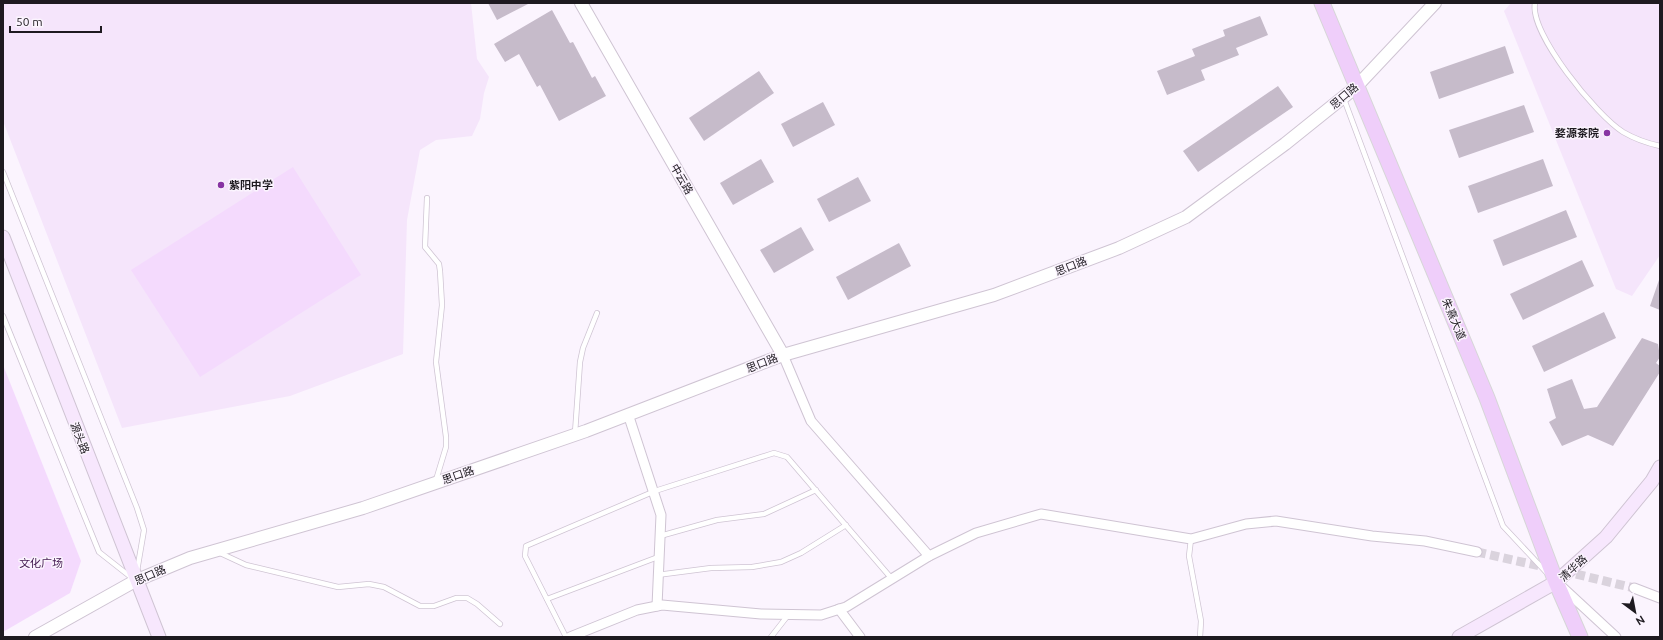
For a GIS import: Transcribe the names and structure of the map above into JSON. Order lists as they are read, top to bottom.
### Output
{
  "streets": {
    "main road": ["朱熹大道", "源头路", "清华路"],
    "street": ["思口路", "中云路"]
  },
  "crossings": [
    ["思口路", "中云路"],
    ["思口路", "朱熹大道"],
    ["思口路", "源头路"],
    ["朱熹大道", "清华路"]
  ],
  "parks": ["文化广场"],
  "places": ["婺源茶院", "紫阳中学"],
  "scale_bar": "50 m",
  "north": "bottom right"
}
